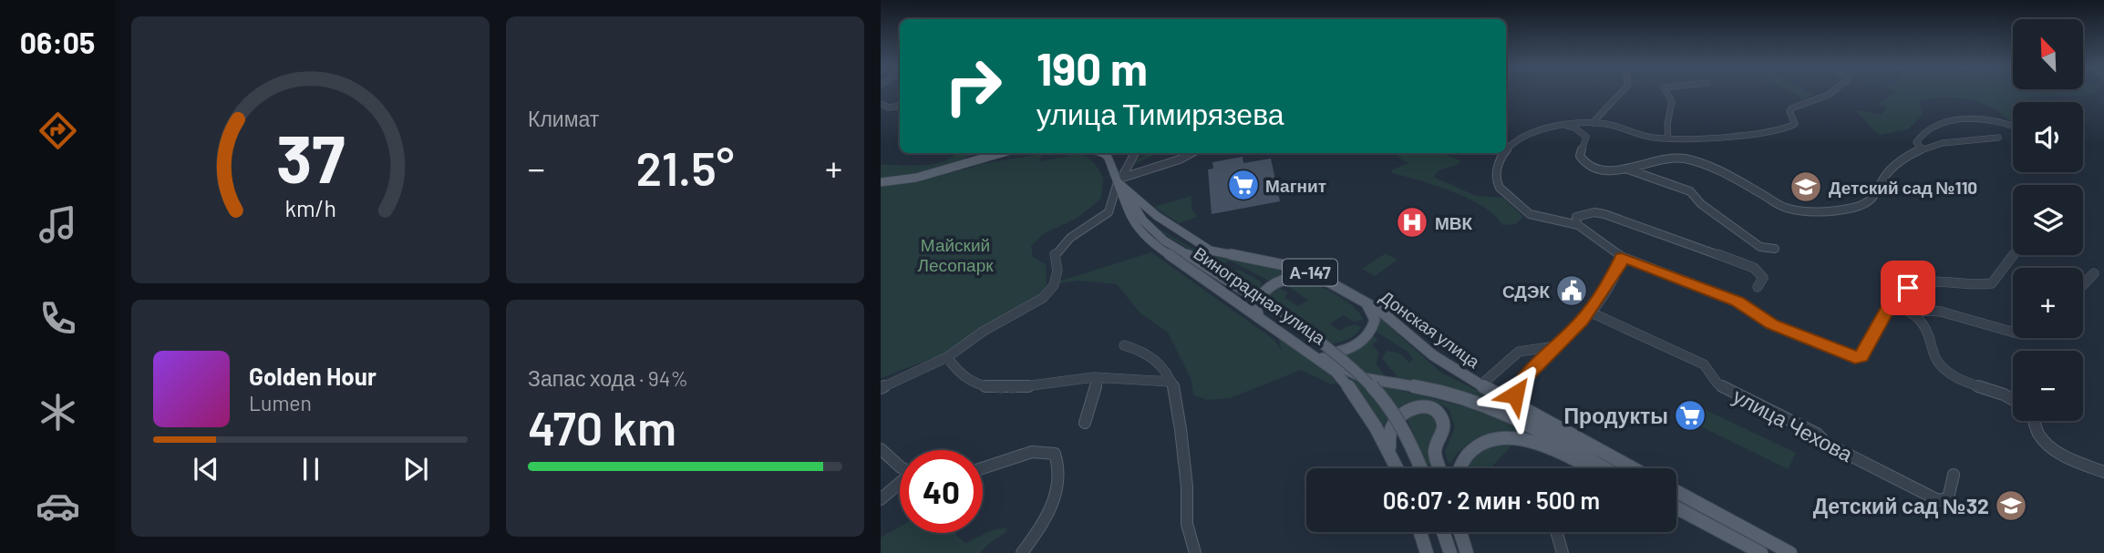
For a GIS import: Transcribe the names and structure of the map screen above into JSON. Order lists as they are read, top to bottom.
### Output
{
  "streets": {
    "main road": ["А-147", "Виноградная улица", "Донская улица"],
    "street": ["улица Чехова"]
  },
  "crossings": [
    ["А-147", "Виноградная улица"],
    ["А-147", "Донская улица"],
    ["Виноградная улица", "Донская улица"]
  ],
  "parks": ["Майский Лесопарк"],
  "places": {
    "supermarket": ["Магнит", "Продукты"],
    "school or university": ["Детский сад №110", "Детский сад №32"],
    "hospital": ["МВК"],
    "public building": ["СДЭК"]
  },
  "north": "top left",
  "page": {
    "tabs": "06:05",
    "tile": [
      "Климат",
      ["Запас хода · 94%", "470 km"]
    ],
    "map_buttons": ["+", "−"],
    "turn": ["190 m", "улица Тимирязева"],
    "heat": ["−", "21.5°", "+"],
    "song": ["Golden Hour", "Lumen"],
    "limit": "40",
    "trip": "06:07 · 2 мин · 500 m",
    "gauge": ["37", "km/h"]
  }
}
